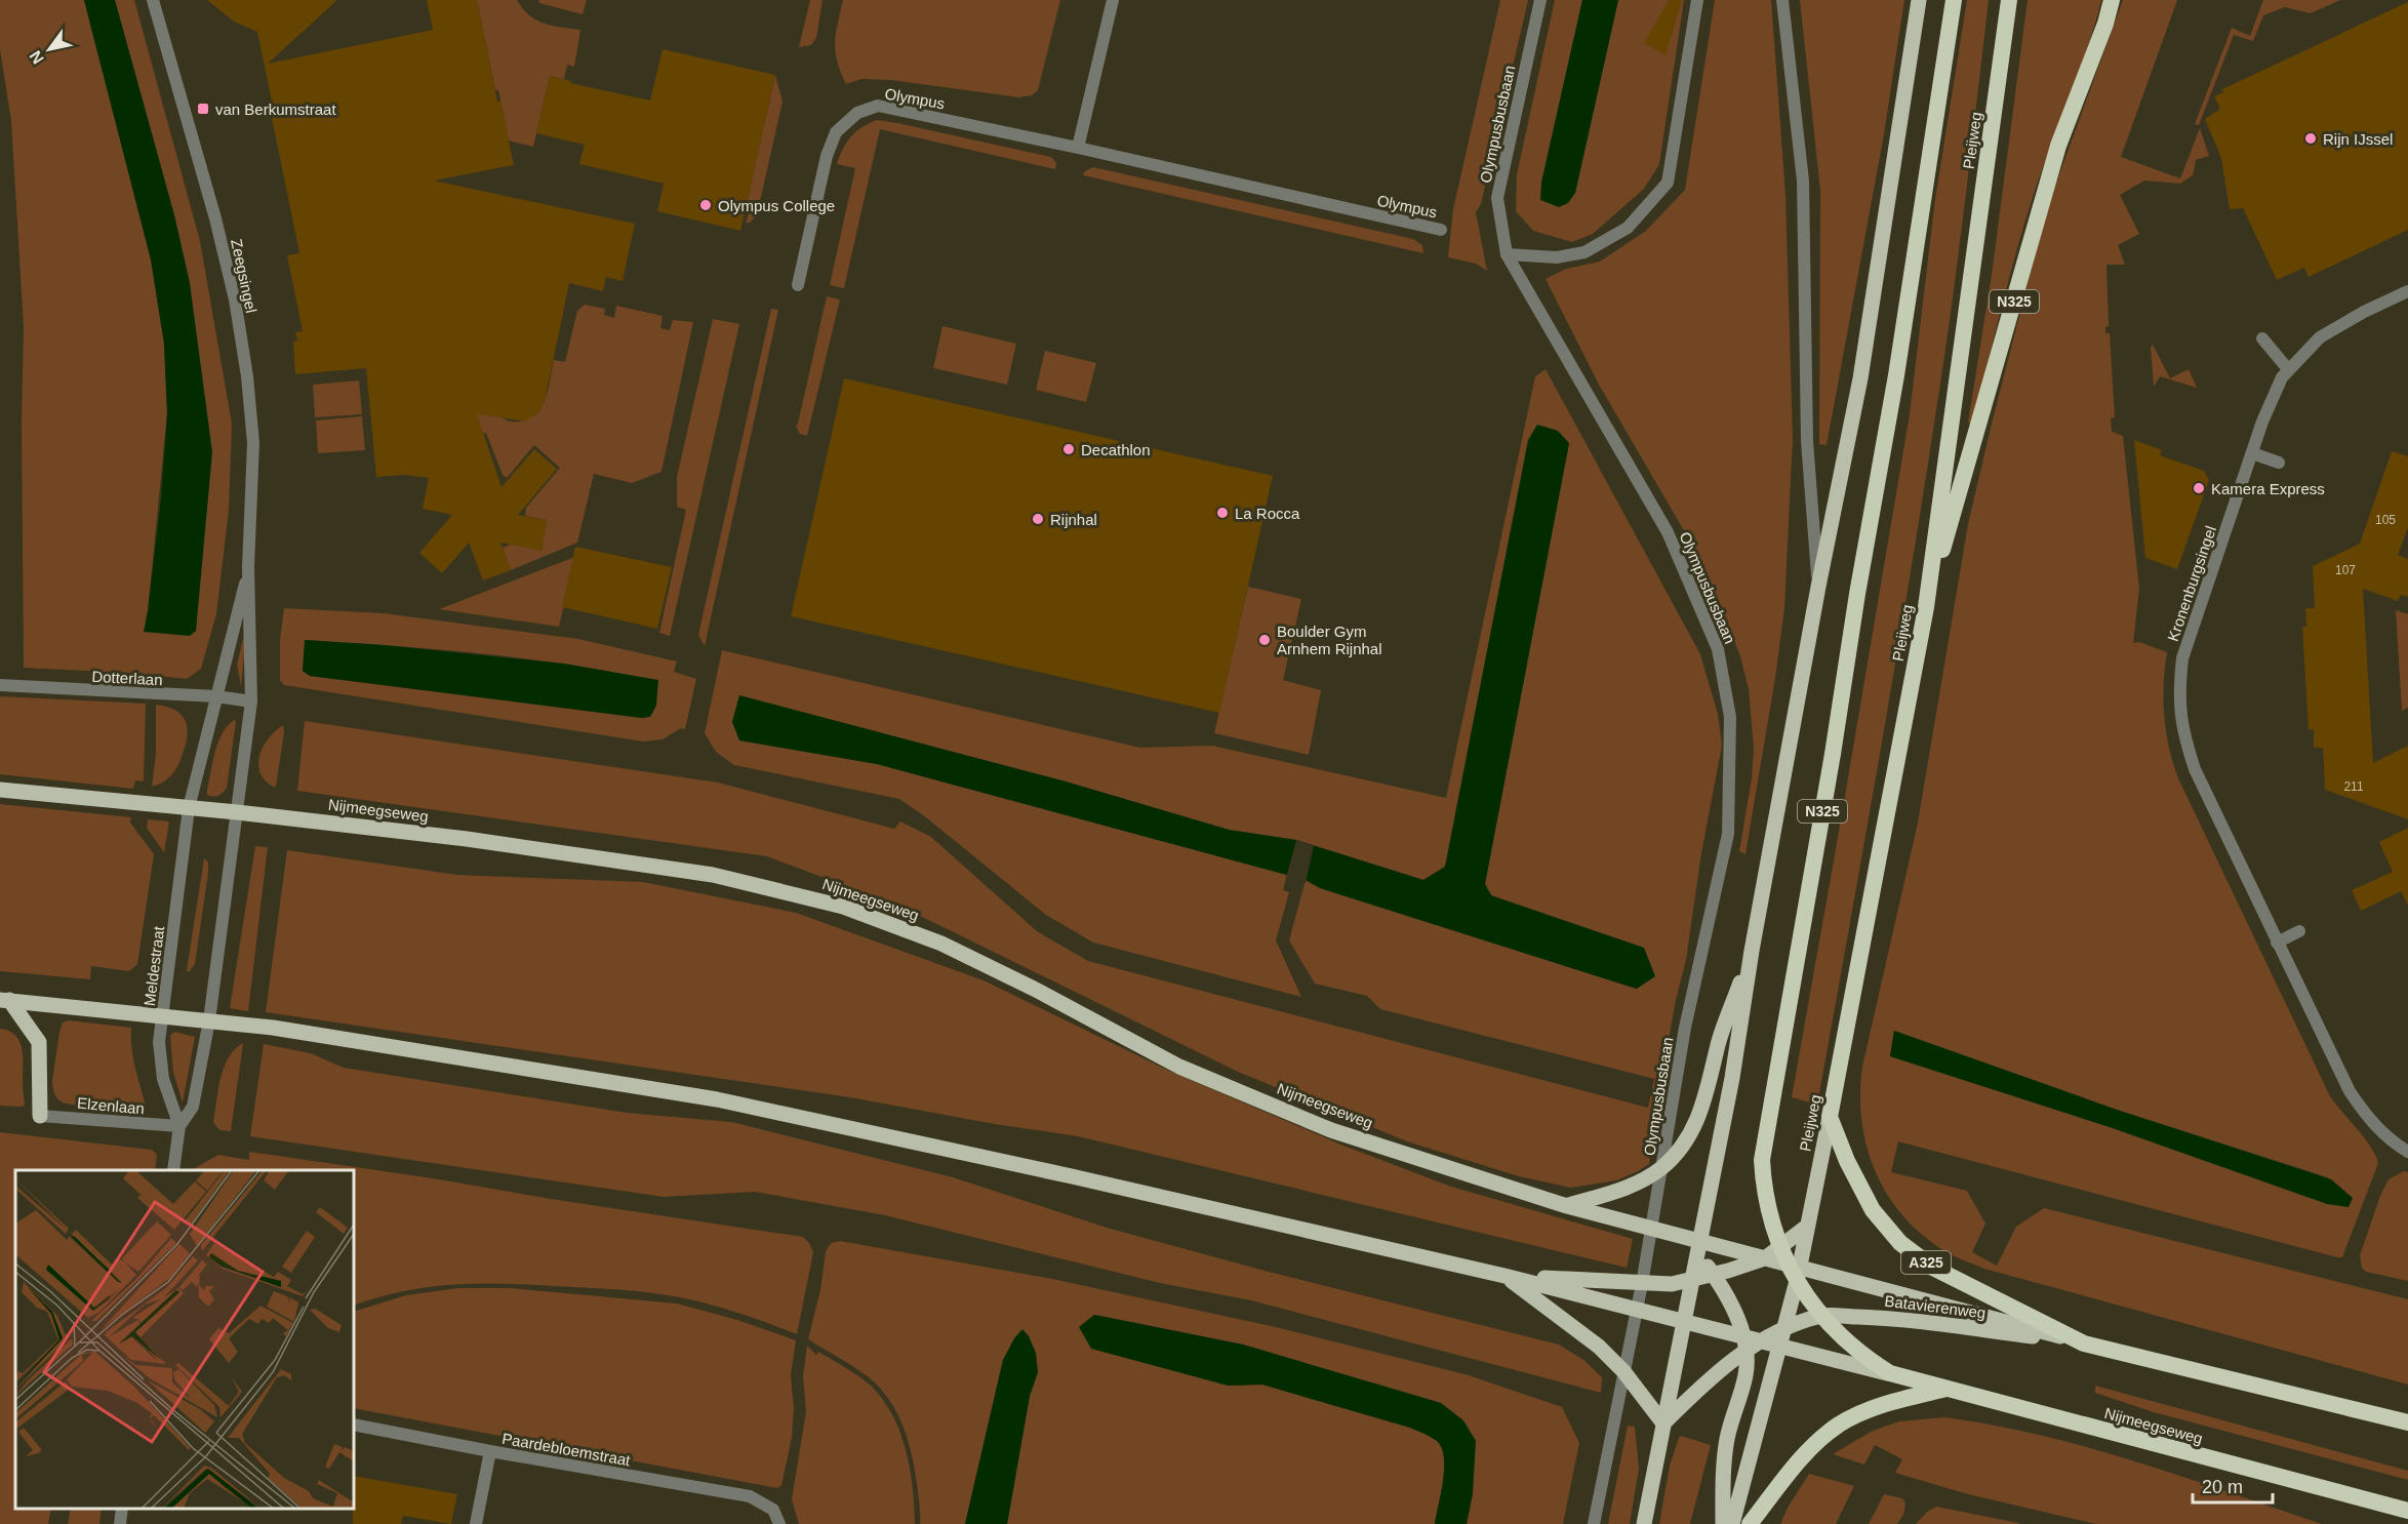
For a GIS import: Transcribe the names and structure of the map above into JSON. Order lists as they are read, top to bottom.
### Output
{
  "streets": {
    "highway": [
      "Pleijweg",
      "N325",
      "Nijmeegseweg",
      "A325"
    ],
    "main road": ["Batavierenweg"],
    "street": [
      "Olympus",
      "Olympusbusbaan",
      "Zeegsingel",
      "Kronenburgsingel",
      "Dotterlaan",
      "Meldestraat",
      "Elzenlaan",
      "Paardebloemstraat"
    ]
  },
  "crossings": [
    ["Olympusbusbaan", "Nijmeegseweg"],
    ["Pleijweg", "N325"],
    ["Pleijweg", "Nijmeegseweg"],
    ["Zeegsingel", "Dotterlaan"],
    ["Zeegsingel", "Nijmeegseweg"],
    ["Zeegsingel", "Meldestraat"],
    ["N325", "Nijmeegseweg"],
    ["N325", "Batavierenweg"],
    ["Nijmeegseweg", "Meldestraat"],
    ["Nijmeegseweg", "Batavierenweg"],
    ["Meldestraat", "Elzenlaan"]
  ],
  "places": {
    "transit": ["van Berkumstraat"],
    "other": [
      "Rijn IJssel",
      "Olympus College",
      "Decathlon",
      "Kamera Express",
      "La Rocca",
      "Rijnhal",
      "Boulder Gym Arnhem Rijnhal"
    ]
  },
  "house_numbers": ["105", "107", "211"],
  "scale_bar": "20 m",
  "north": "bottom left"
}
